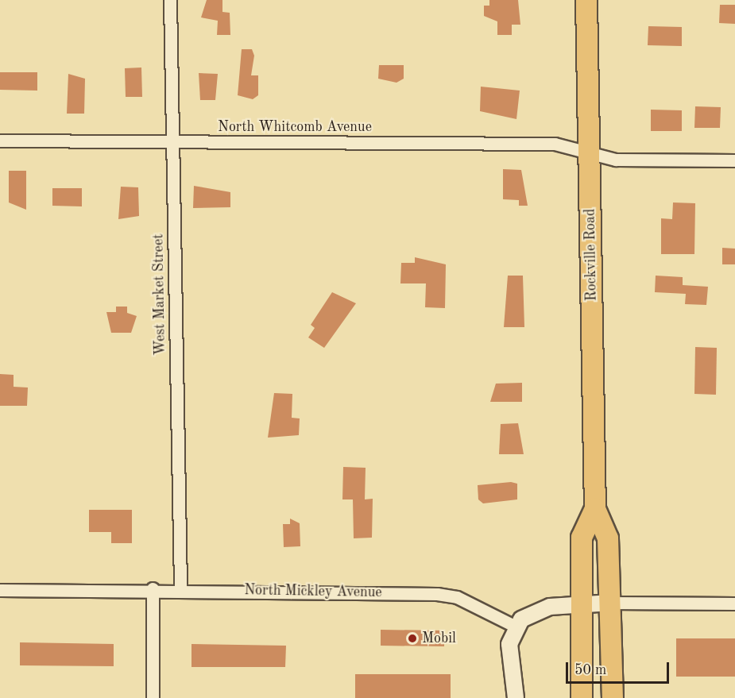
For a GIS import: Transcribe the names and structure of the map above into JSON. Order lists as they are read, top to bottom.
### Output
{
  "streets": {
    "main road": ["Rockville Road"],
    "street": ["North Whitcomb Avenue", "West Market Street", "North Mickley Avenue"]
  },
  "crossings": [
    ["North Whitcomb Avenue", "Rockville Road"],
    ["North Whitcomb Avenue", "West Market Street"],
    ["West Market Street", "North Mickley Avenue"]
  ],
  "places": ["Mobil"],
  "scale_bar": "50 m"
}
